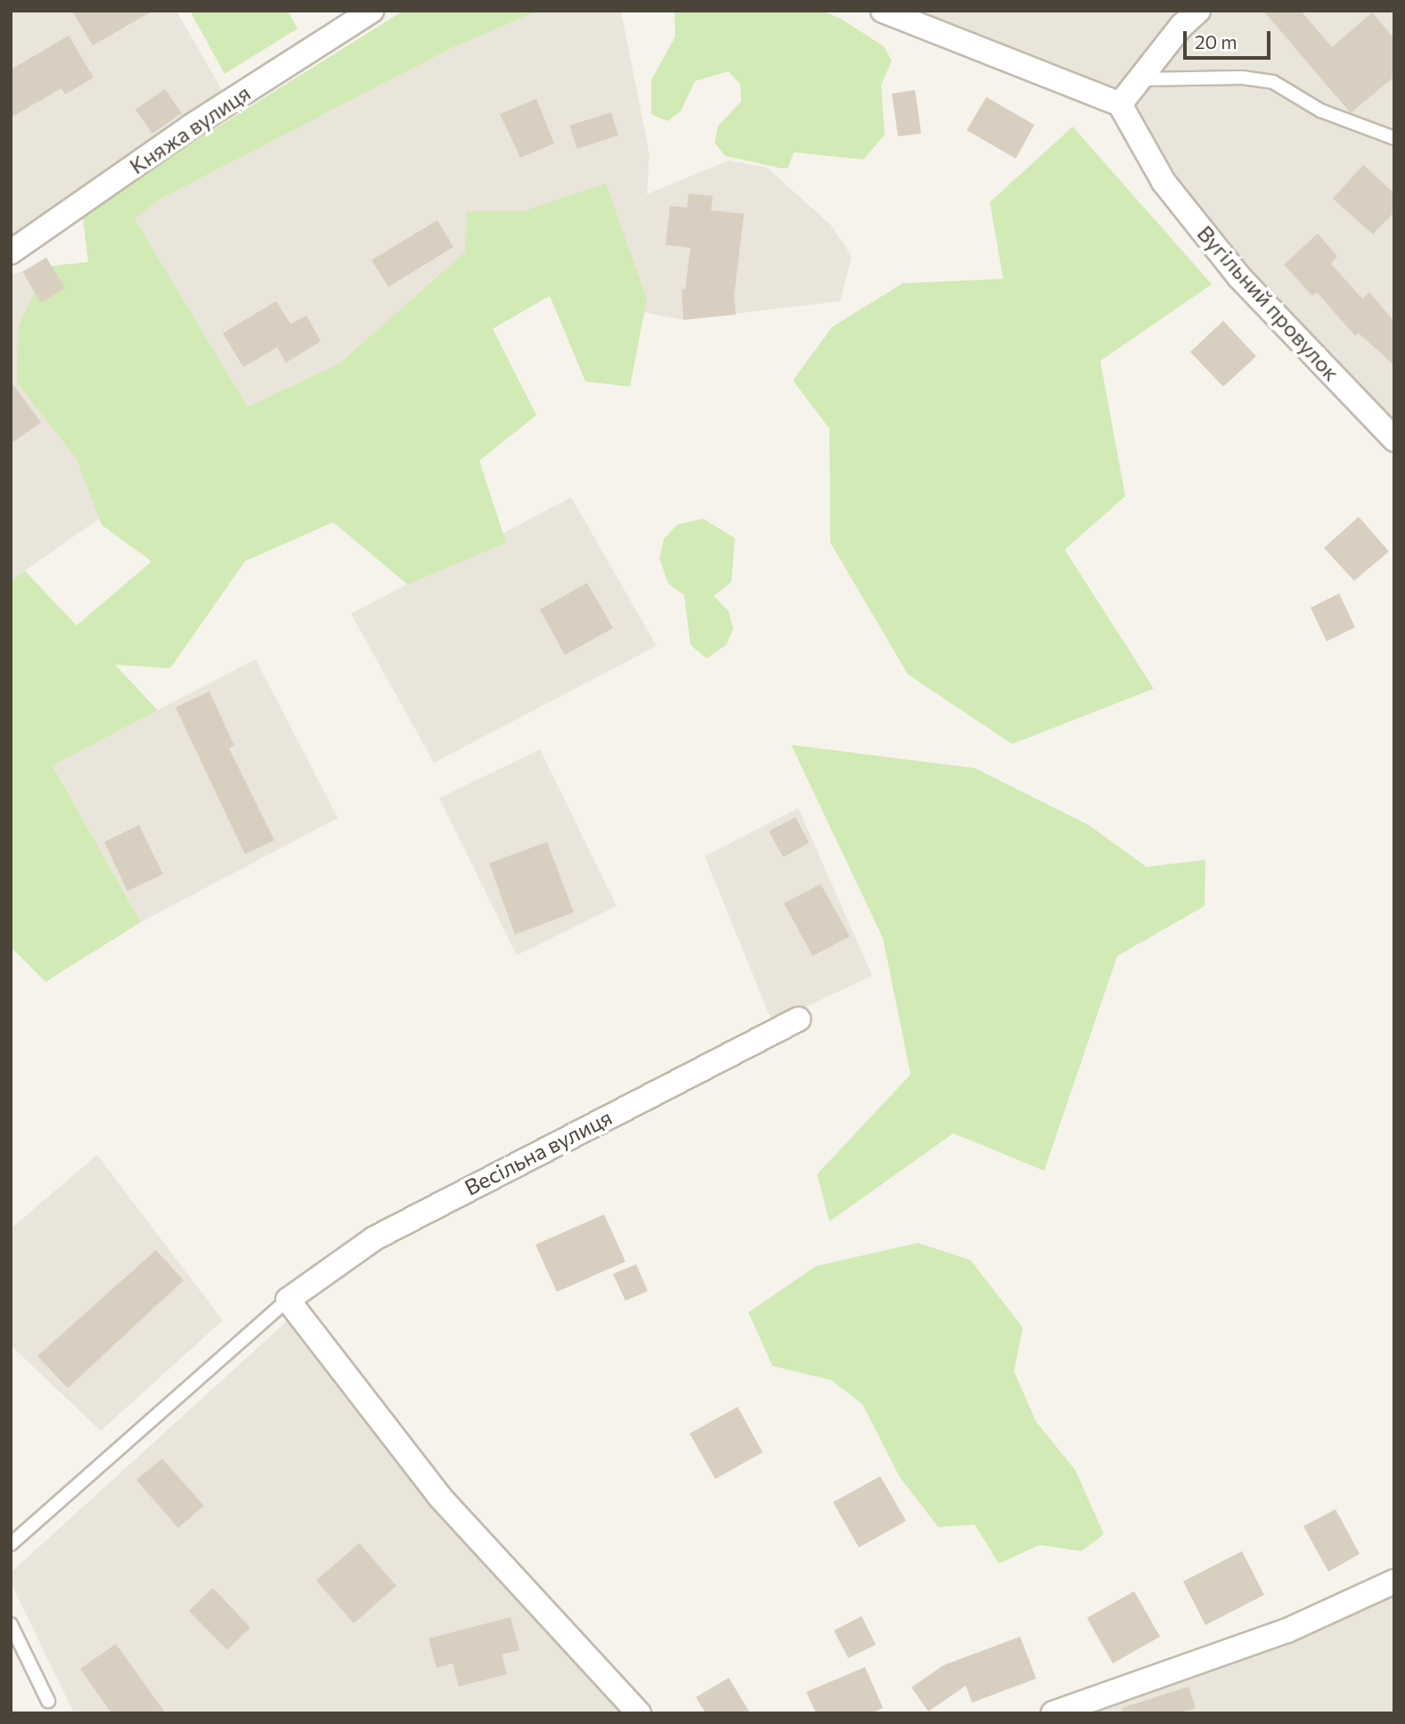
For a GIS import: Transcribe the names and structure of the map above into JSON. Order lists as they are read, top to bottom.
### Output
{
  "streets": {
    "street": ["Княжа вулиця", "Вугільний провулок", "Весільна вулиця"]
  },
  "scale_bar": "20 m"
}
